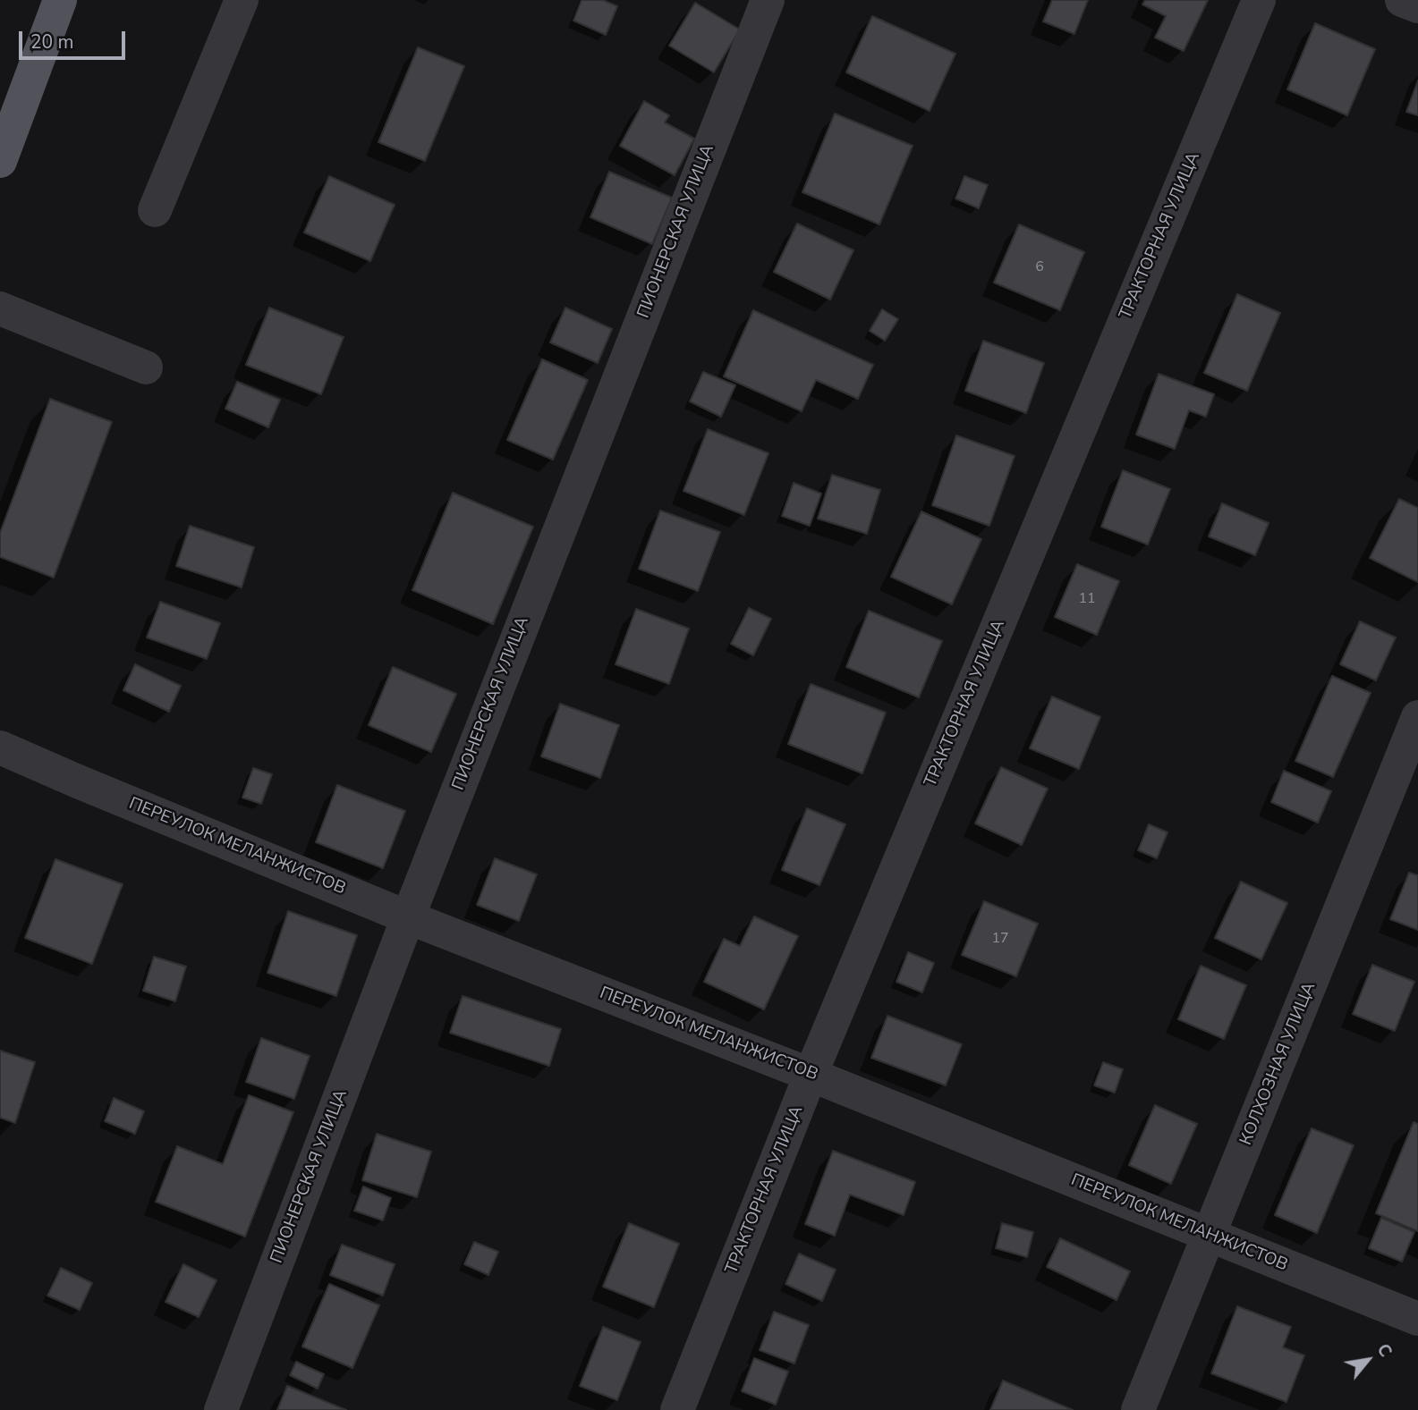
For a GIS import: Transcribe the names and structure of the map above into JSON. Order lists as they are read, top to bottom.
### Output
{
  "streets": {
    "street": [
      "ПИОНЕРСКАЯ УЛИЦА",
      "ТРАКТОРНАЯ УЛИЦА",
      "ПЕРЕУЛОК МЕЛАНЖИСТОВ",
      "КОЛХОЗНАЯ УЛИЦА"
    ]
  },
  "crossings": [
    ["ПИОНЕРСКАЯ УЛИЦА", "ПЕРЕУЛОК МЕЛАНЖИСТОВ"],
    ["ТРАКТОРНАЯ УЛИЦА", "ПЕРЕУЛОК МЕЛАНЖИСТОВ"],
    ["ПЕРЕУЛОК МЕЛАНЖИСТОВ", "КОЛХОЗНАЯ УЛИЦА"]
  ],
  "house_numbers": ["6", "11", "17"],
  "scale_bar": "20 m",
  "north": "top right"
}
